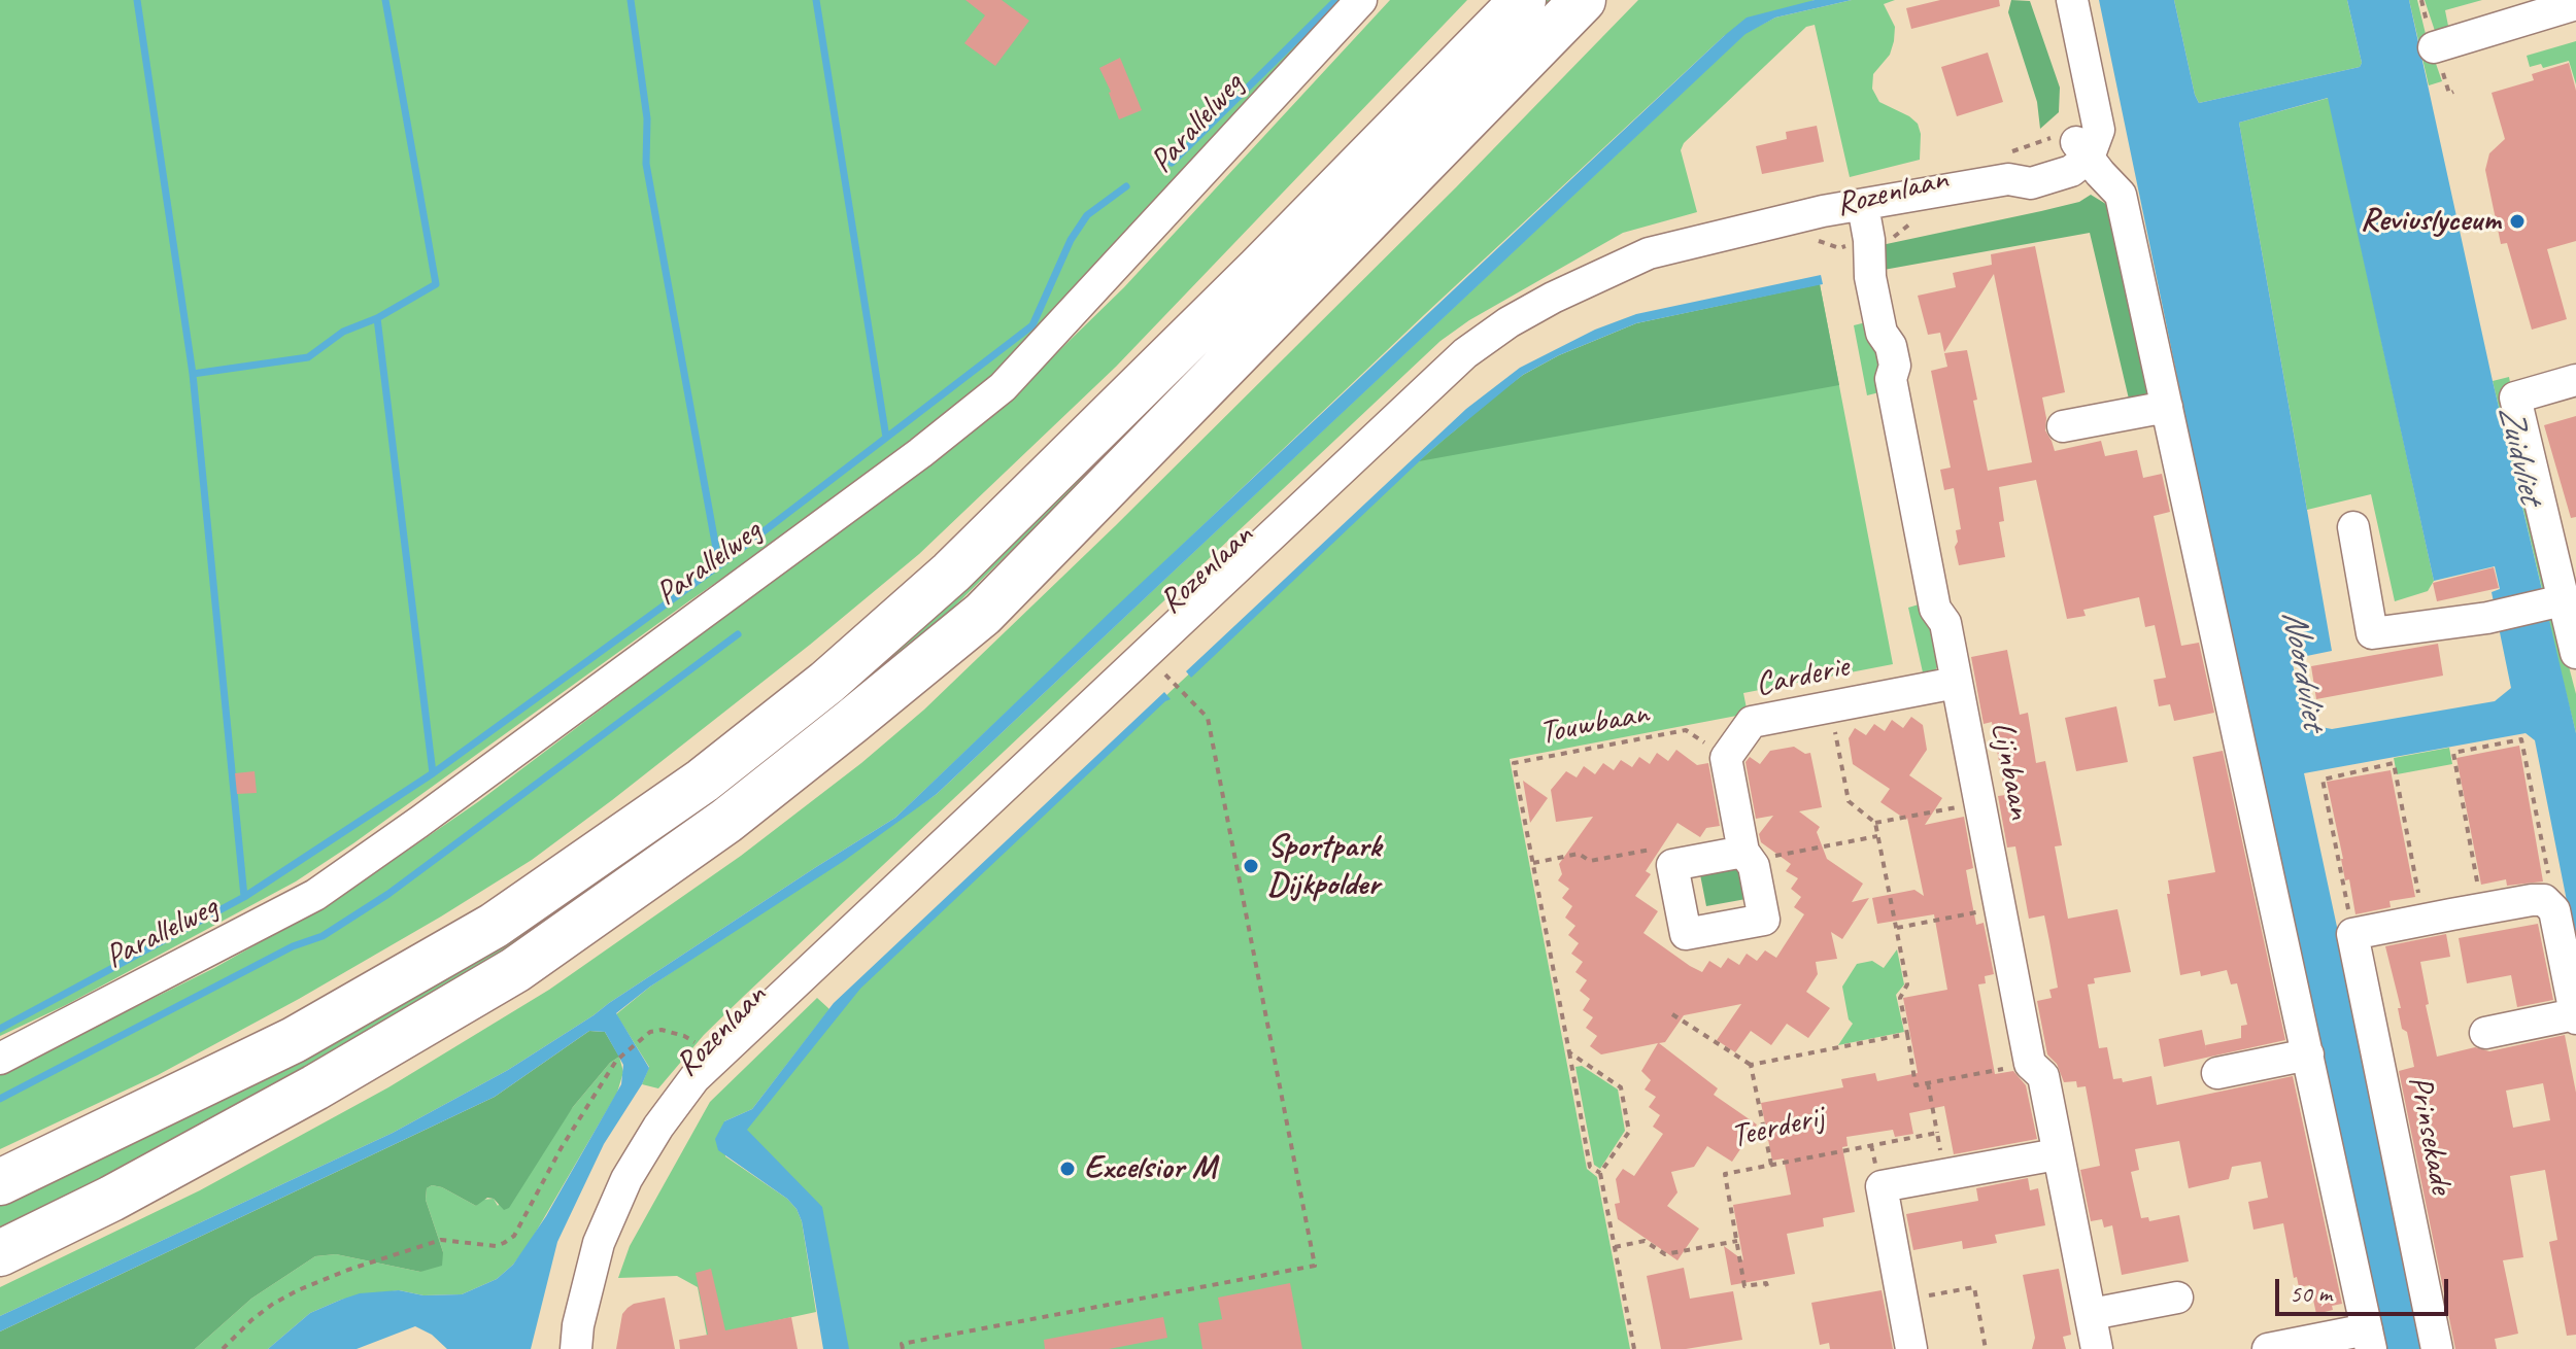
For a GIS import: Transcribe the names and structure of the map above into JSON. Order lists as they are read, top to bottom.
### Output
{
  "streets": {
    "street": [
      "Parallelweg",
      "Rozenlaan",
      "Carderie",
      "Lijnbaan",
      "Prinsekade"
    ],
    "path": ["Touwbaan", "Teerderij"]
  },
  "crossings": [
    ["Rozenlaan", "Lijnbaan"],
    ["Carderie", "Touwbaan"],
    ["Carderie", "Lijnbaan"]
  ],
  "water": ["Zuidvliet", "Noordvliet"],
  "places": ["Reviuslyceum", "Sportpark Dijkpolder", "Excelsior M"],
  "scale_bar": "50 m"
}
